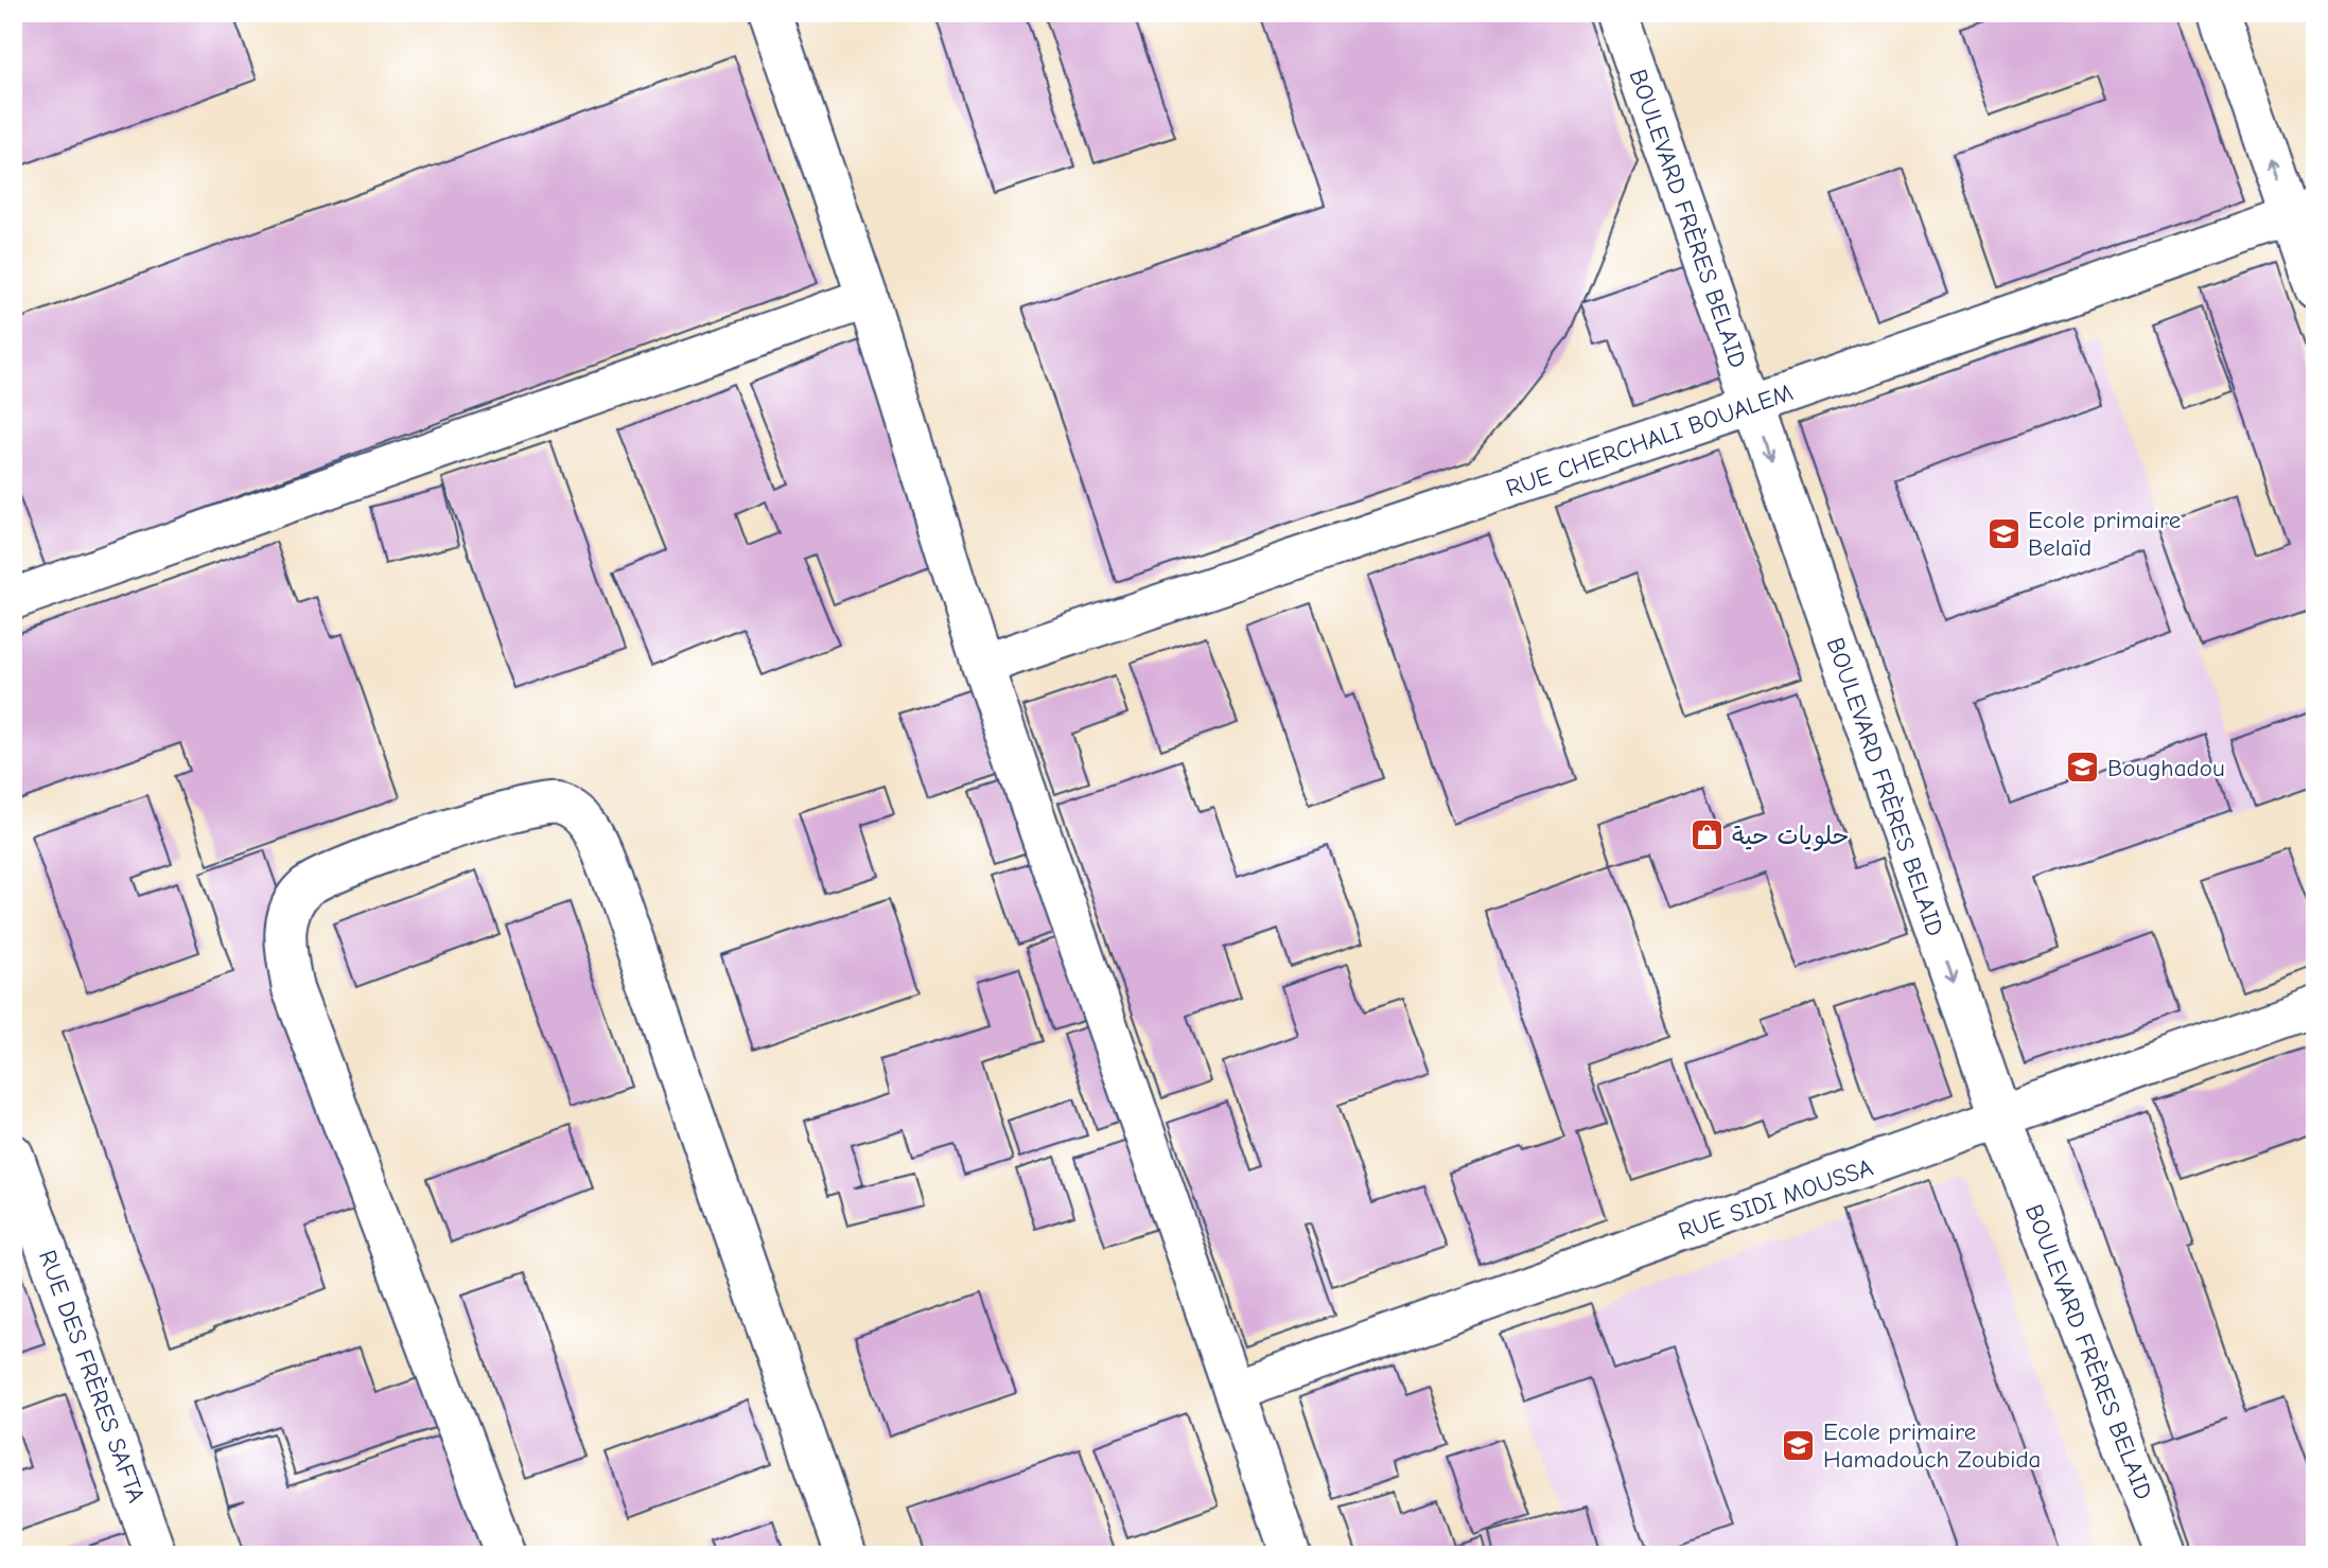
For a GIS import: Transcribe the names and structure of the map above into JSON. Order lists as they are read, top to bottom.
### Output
{
  "streets": {
    "street": [
      "BOULEVARD FRÈRES BELAID",
      "RUE CHERCHALI BOUALEM",
      "RUE SIDI MOUSSA",
      "RUE DES FRÈRES SAFTA"
    ]
  },
  "crossings": [
    ["BOULEVARD FRÈRES BELAID", "RUE CHERCHALI BOUALEM"],
    ["BOULEVARD FRÈRES BELAID", "RUE SIDI MOUSSA"]
  ],
  "one_way": ["BOULEVARD FRÈRES BELAID"],
  "places": {
    "school or university": ["Ecole primaire Belaïd", "Boughadou", "Ecole primaire Hamadouch Zoubida"],
    "shop": ["حلويات حية"]
  }
}
